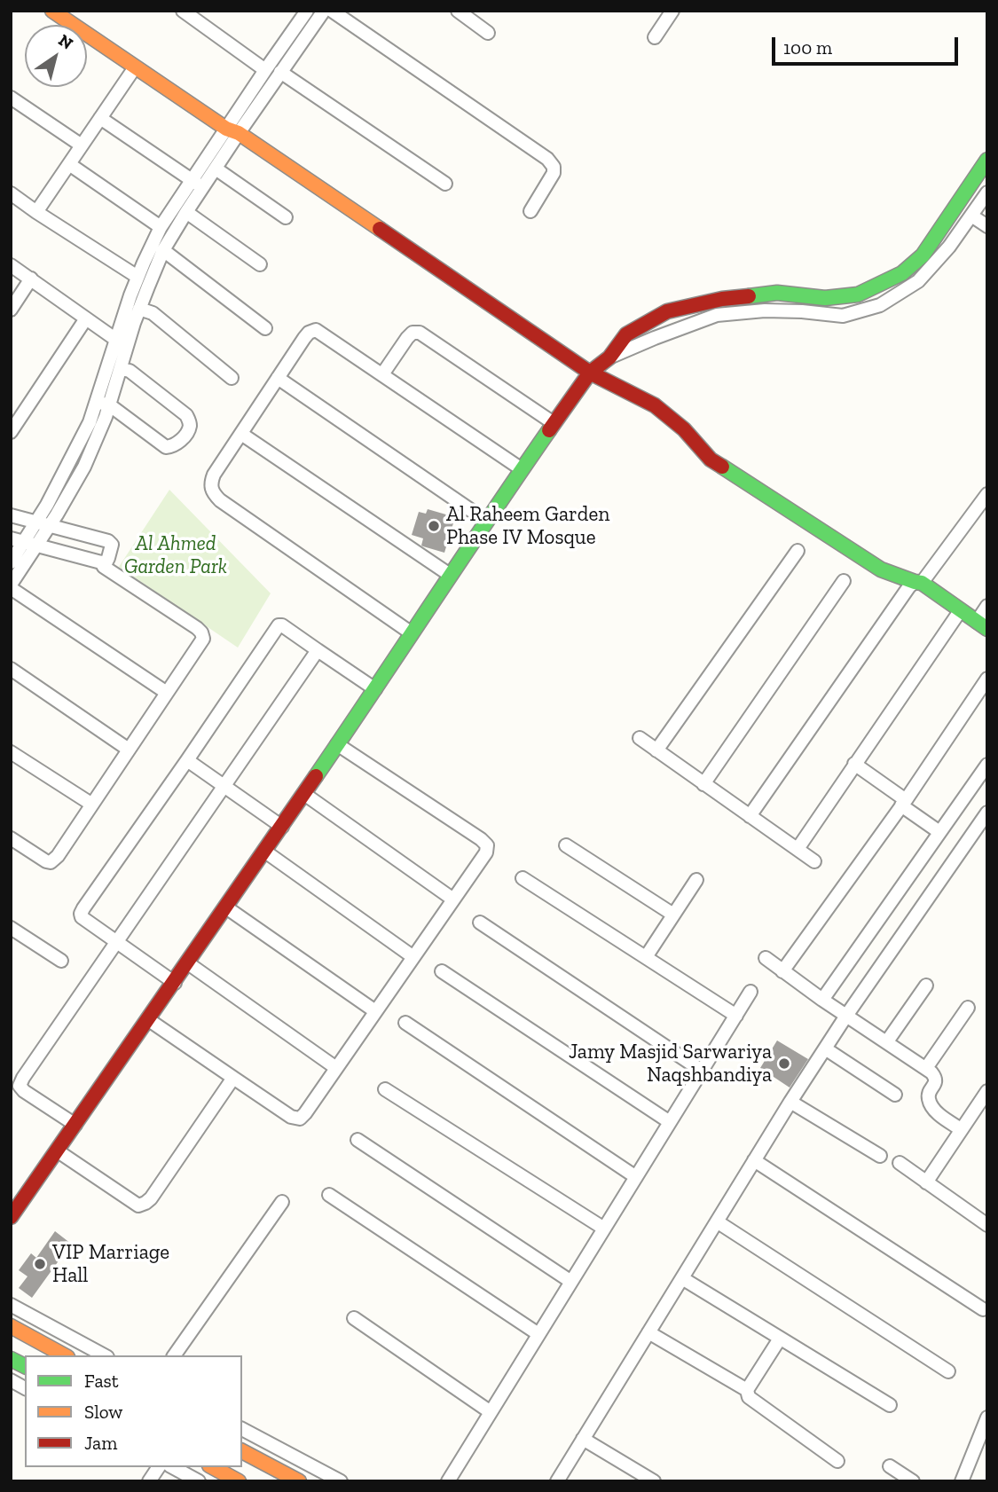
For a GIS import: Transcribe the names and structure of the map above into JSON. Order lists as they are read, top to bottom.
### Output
{
  "parks": ["Al Ahmed Garden Park"],
  "places": ["Al Raheem Garden Phase IV Mosque", "Jamy Masjid Sarwariya Naqshbandiya", "VIP Marriage Hall"],
  "legend": ["Fast", "Slow", "Jam"],
  "scale_bar": "100 m",
  "north": "top right"
}
